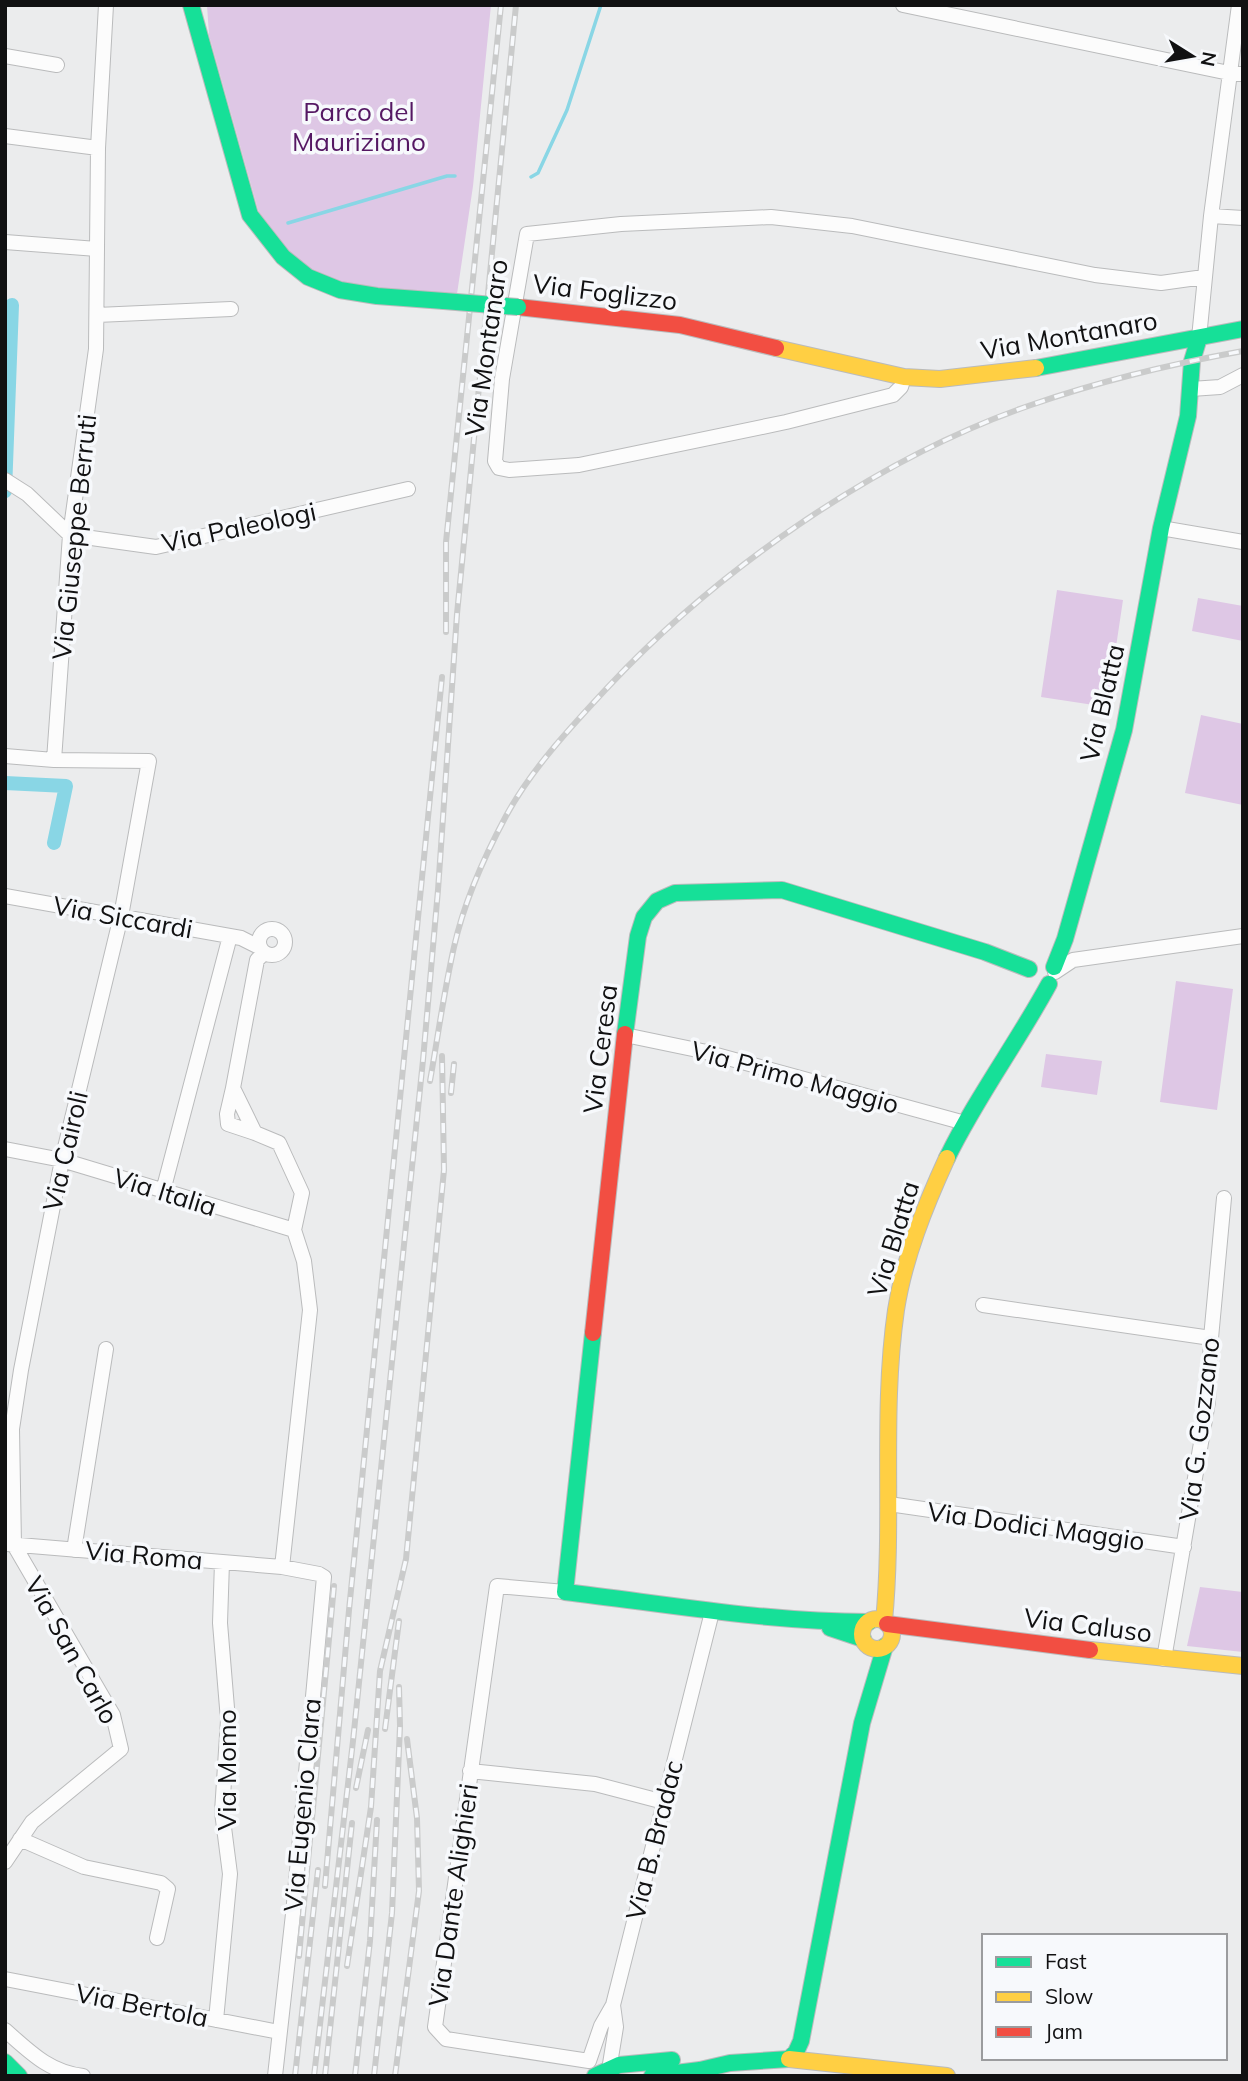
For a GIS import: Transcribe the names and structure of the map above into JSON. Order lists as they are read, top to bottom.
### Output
{
  "streets": {
    "street": [
      "Via Foglizzo",
      "Via Montanaro",
      "Via Paleologi",
      "Via Giuseppe Berruti",
      "Via Blatta",
      "Via Siccardi",
      "Via Ceresa",
      "Via Primo Maggio",
      "Via Cairoli",
      "Via Italia",
      "Via G. Gozzano",
      "Via Dodici Maggio",
      "Via Roma",
      "Via Caluso",
      "Via San Carlo",
      "Via Momo",
      "Via Eugenio Clara",
      "Via B. Bradac",
      "Via Dante Alighieri",
      "Via Bertola"
    ]
  },
  "crossings": [
    ["Via Foglizzo", "Via Montanaro"],
    ["Via Montanaro", "Via Blatta"],
    ["Via Paleologi", "Via Giuseppe Berruti"],
    ["Via Giuseppe Berruti", "Via Cairoli"],
    ["Via Blatta", "Via Ceresa"],
    ["Via Blatta", "Via Primo Maggio"],
    ["Via Blatta", "Via Dodici Maggio"],
    ["Via Blatta", "Via Caluso"],
    ["Via Siccardi", "Via Cairoli"],
    ["Via Ceresa", "Via Primo Maggio"],
    ["Via Ceresa", "Via Caluso"],
    ["Via Cairoli", "Via Italia"],
    ["Via Cairoli", "Via Roma"],
    ["Via Cairoli", "Via San Carlo"],
    ["Via G. Gozzano", "Via Dodici Maggio"],
    ["Via G. Gozzano", "Via Caluso"],
    ["Via Roma", "Via San Carlo"],
    ["Via Roma", "Via Momo"],
    ["Via Roma", "Via Eugenio Clara"],
    ["Via Caluso", "Via B. Bradac"],
    ["Via Caluso", "Via Dante Alighieri"],
    ["Via Momo", "Via Bertola"],
    ["Via Eugenio Clara", "Via Bertola"],
    ["Via B. Bradac", "Via Dante Alighieri"]
  ],
  "parks": ["Parco del Mauriziano"],
  "legend": ["Fast", "Slow", "Jam"],
  "north": "right"
}
